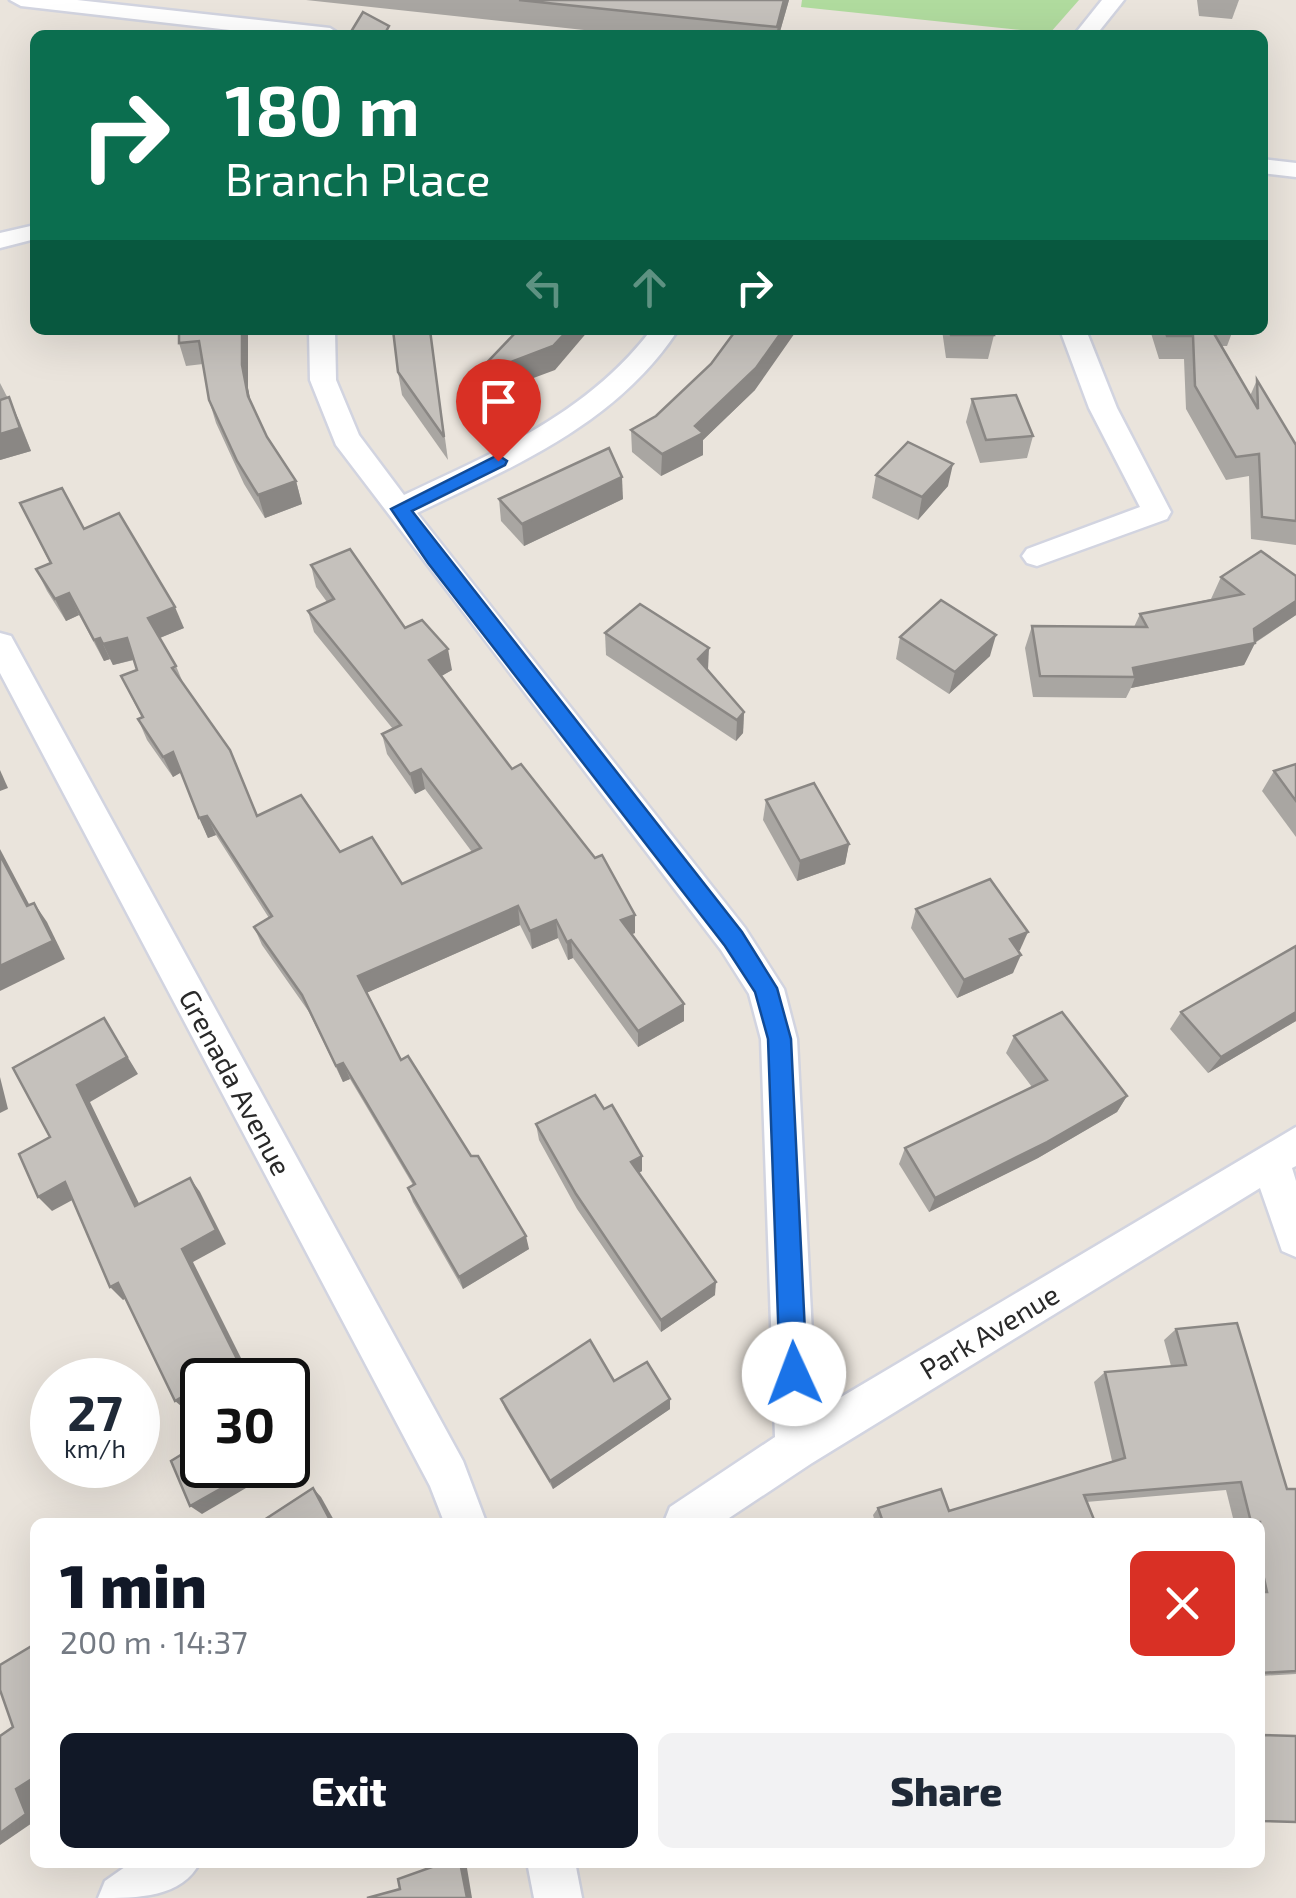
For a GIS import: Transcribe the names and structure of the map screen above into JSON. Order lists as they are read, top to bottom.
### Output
{
  "streets": {
    "street": ["Grenada Avenue", "Park Avenue"]
  },
  "page": {
    "turn": ["180 m", "Branch Place"],
    "speed": "27 km/h",
    "limit": "30",
    "heading": ["1 min", "200 m · 14:37"],
    "buttons": ["Exit", "Share"]
  }
}
